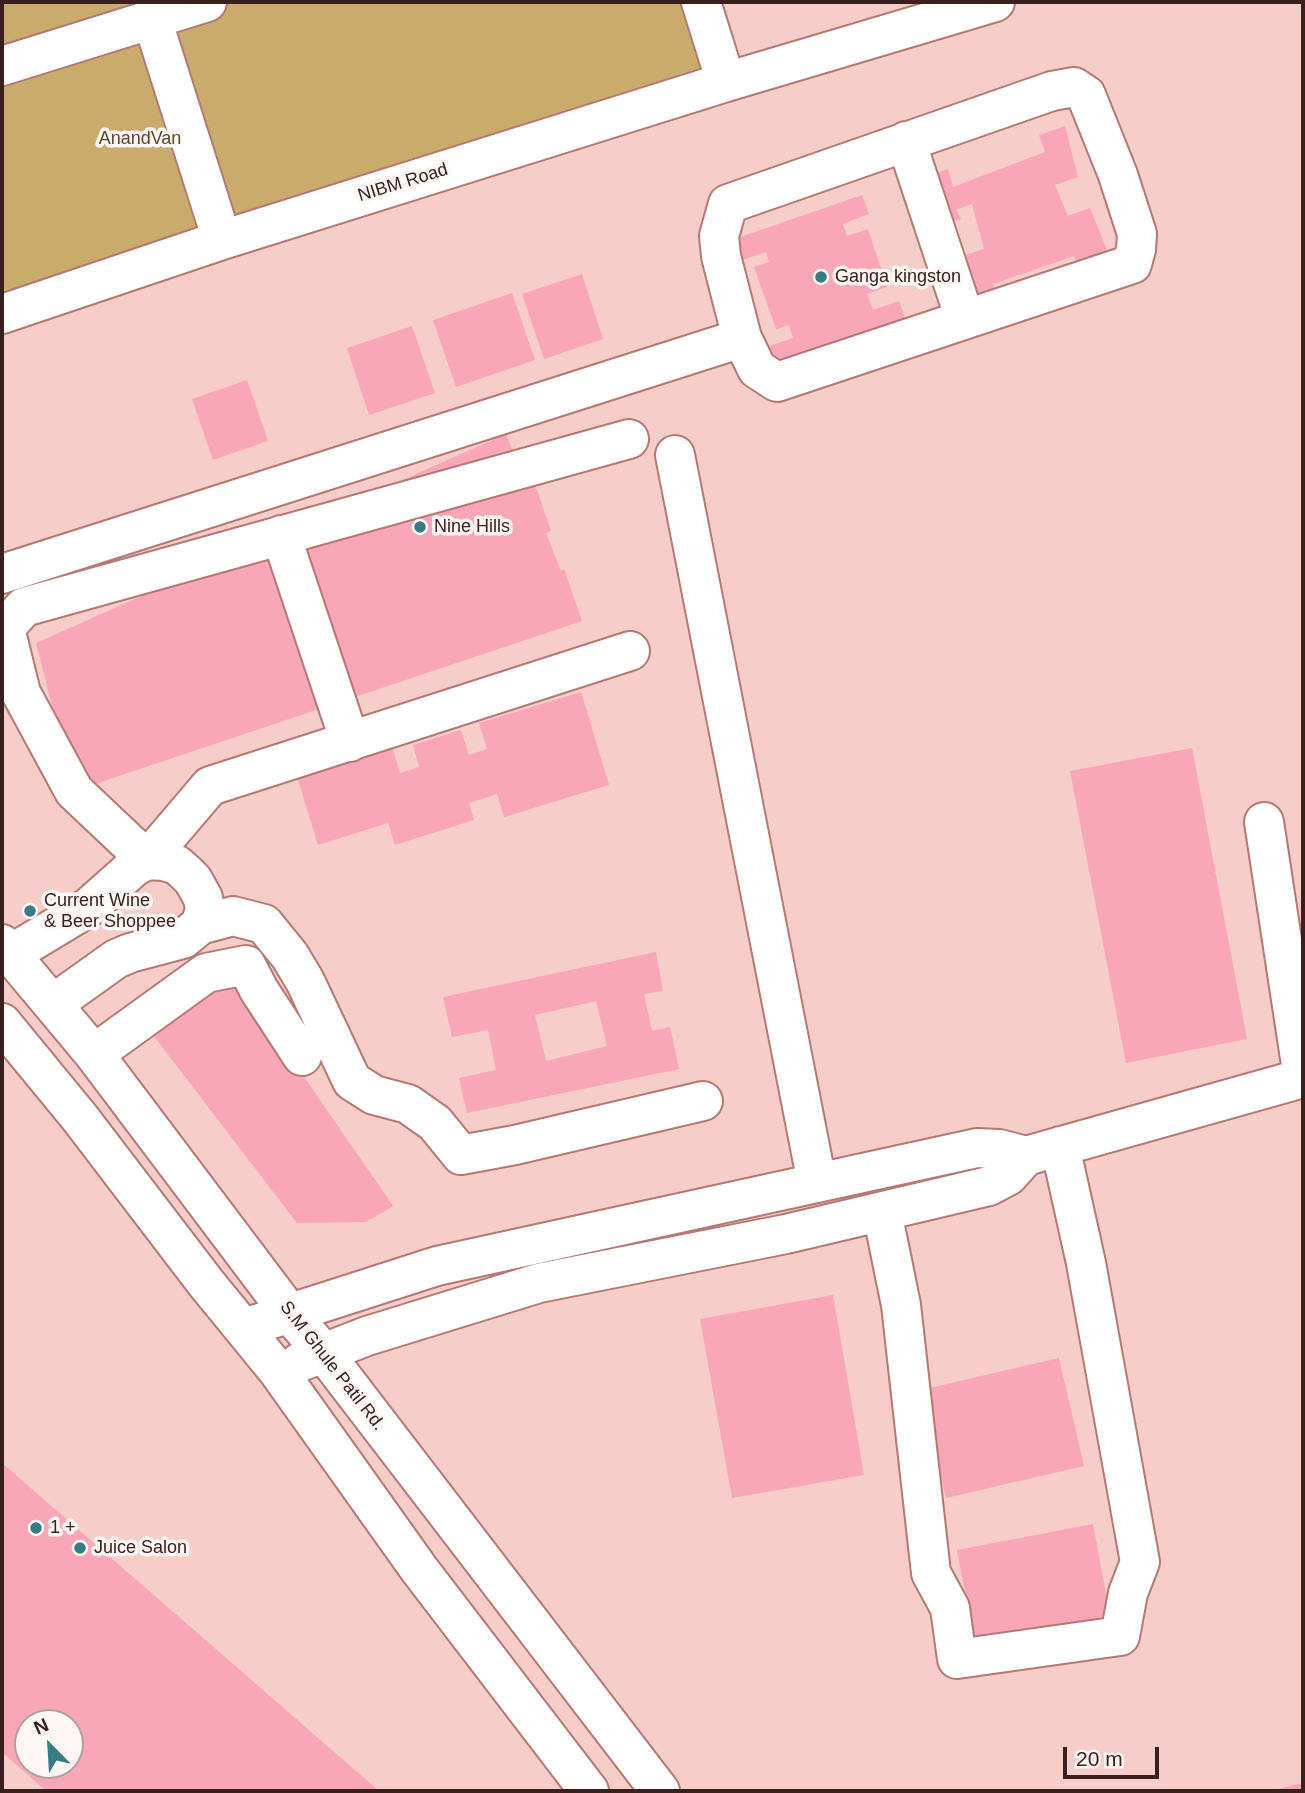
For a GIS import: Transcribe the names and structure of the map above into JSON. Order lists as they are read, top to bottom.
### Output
{
  "streets": {
    "street": ["NIBM Road", "S.M Ghule Patil Rd."]
  },
  "parks": ["AnandVan"],
  "places": [
    "Ganga kingston",
    "Nine Hills",
    "Current Wine & Beer Shoppee",
    "1 +",
    "Juice Salon"
  ],
  "scale_bar": "20 m",
  "north": "top left"
}
